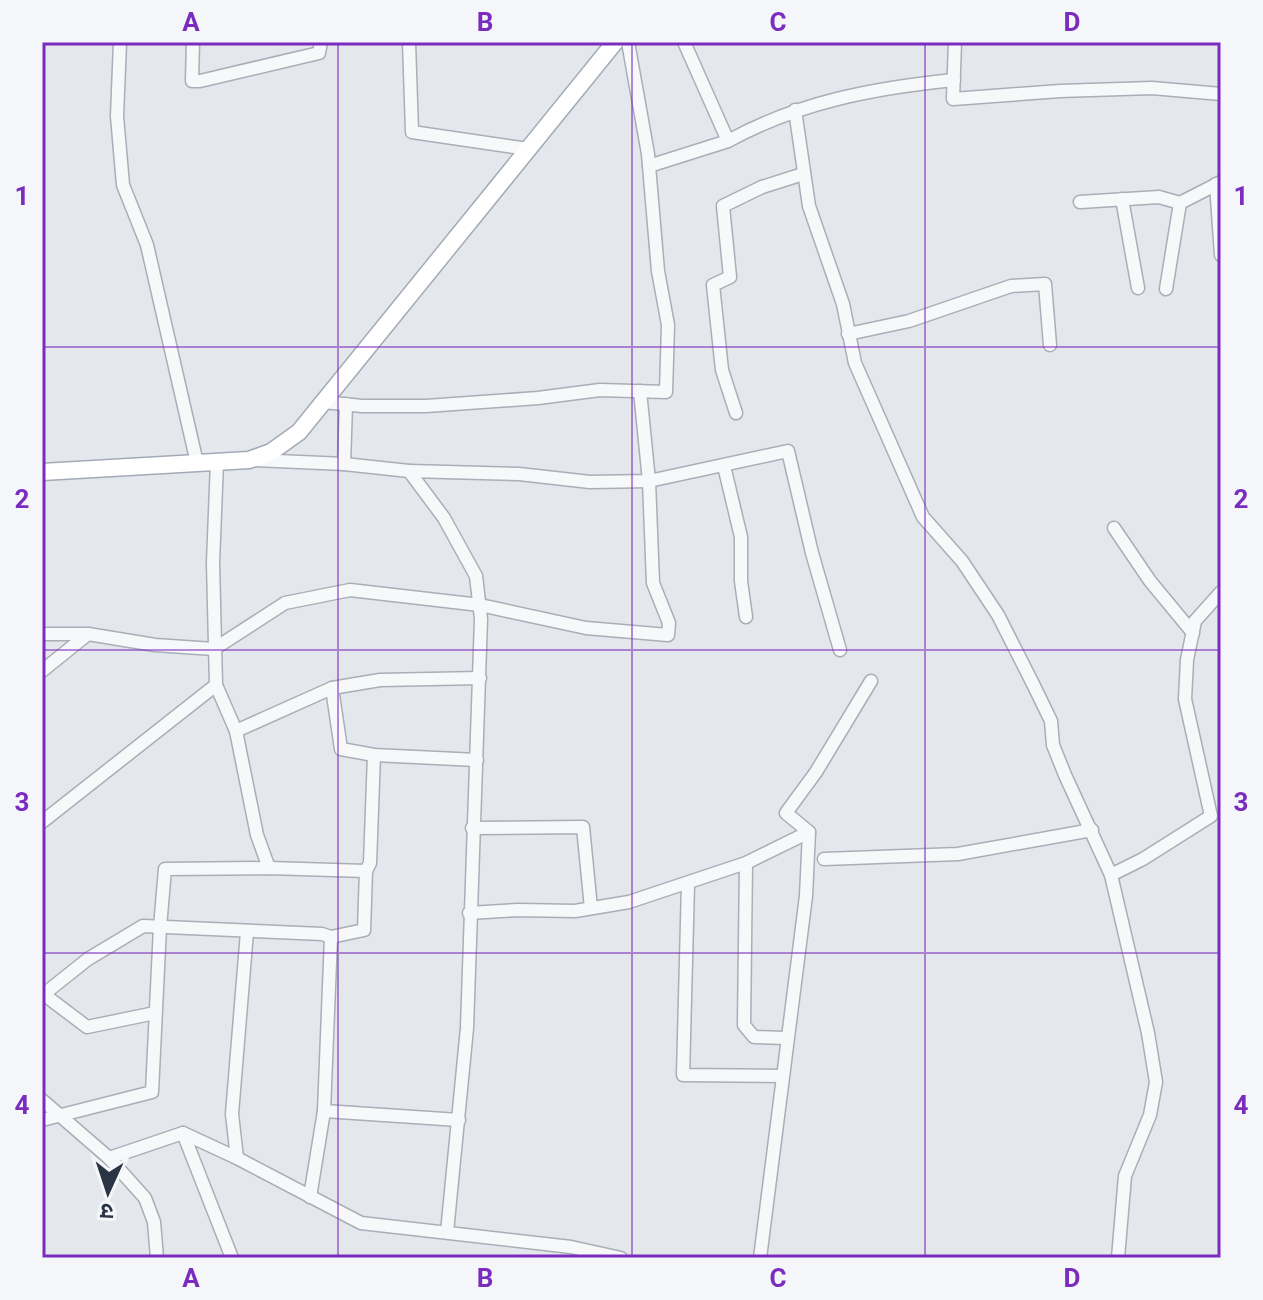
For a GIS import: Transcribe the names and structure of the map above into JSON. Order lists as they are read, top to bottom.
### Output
{
  "north": "bottom",
  "grid": {
    "columns": [
      "A",
      "B",
      "C",
      "D"
    ],
    "rows": [
      "1",
      "2",
      "3",
      "4"
    ]
  }
}
